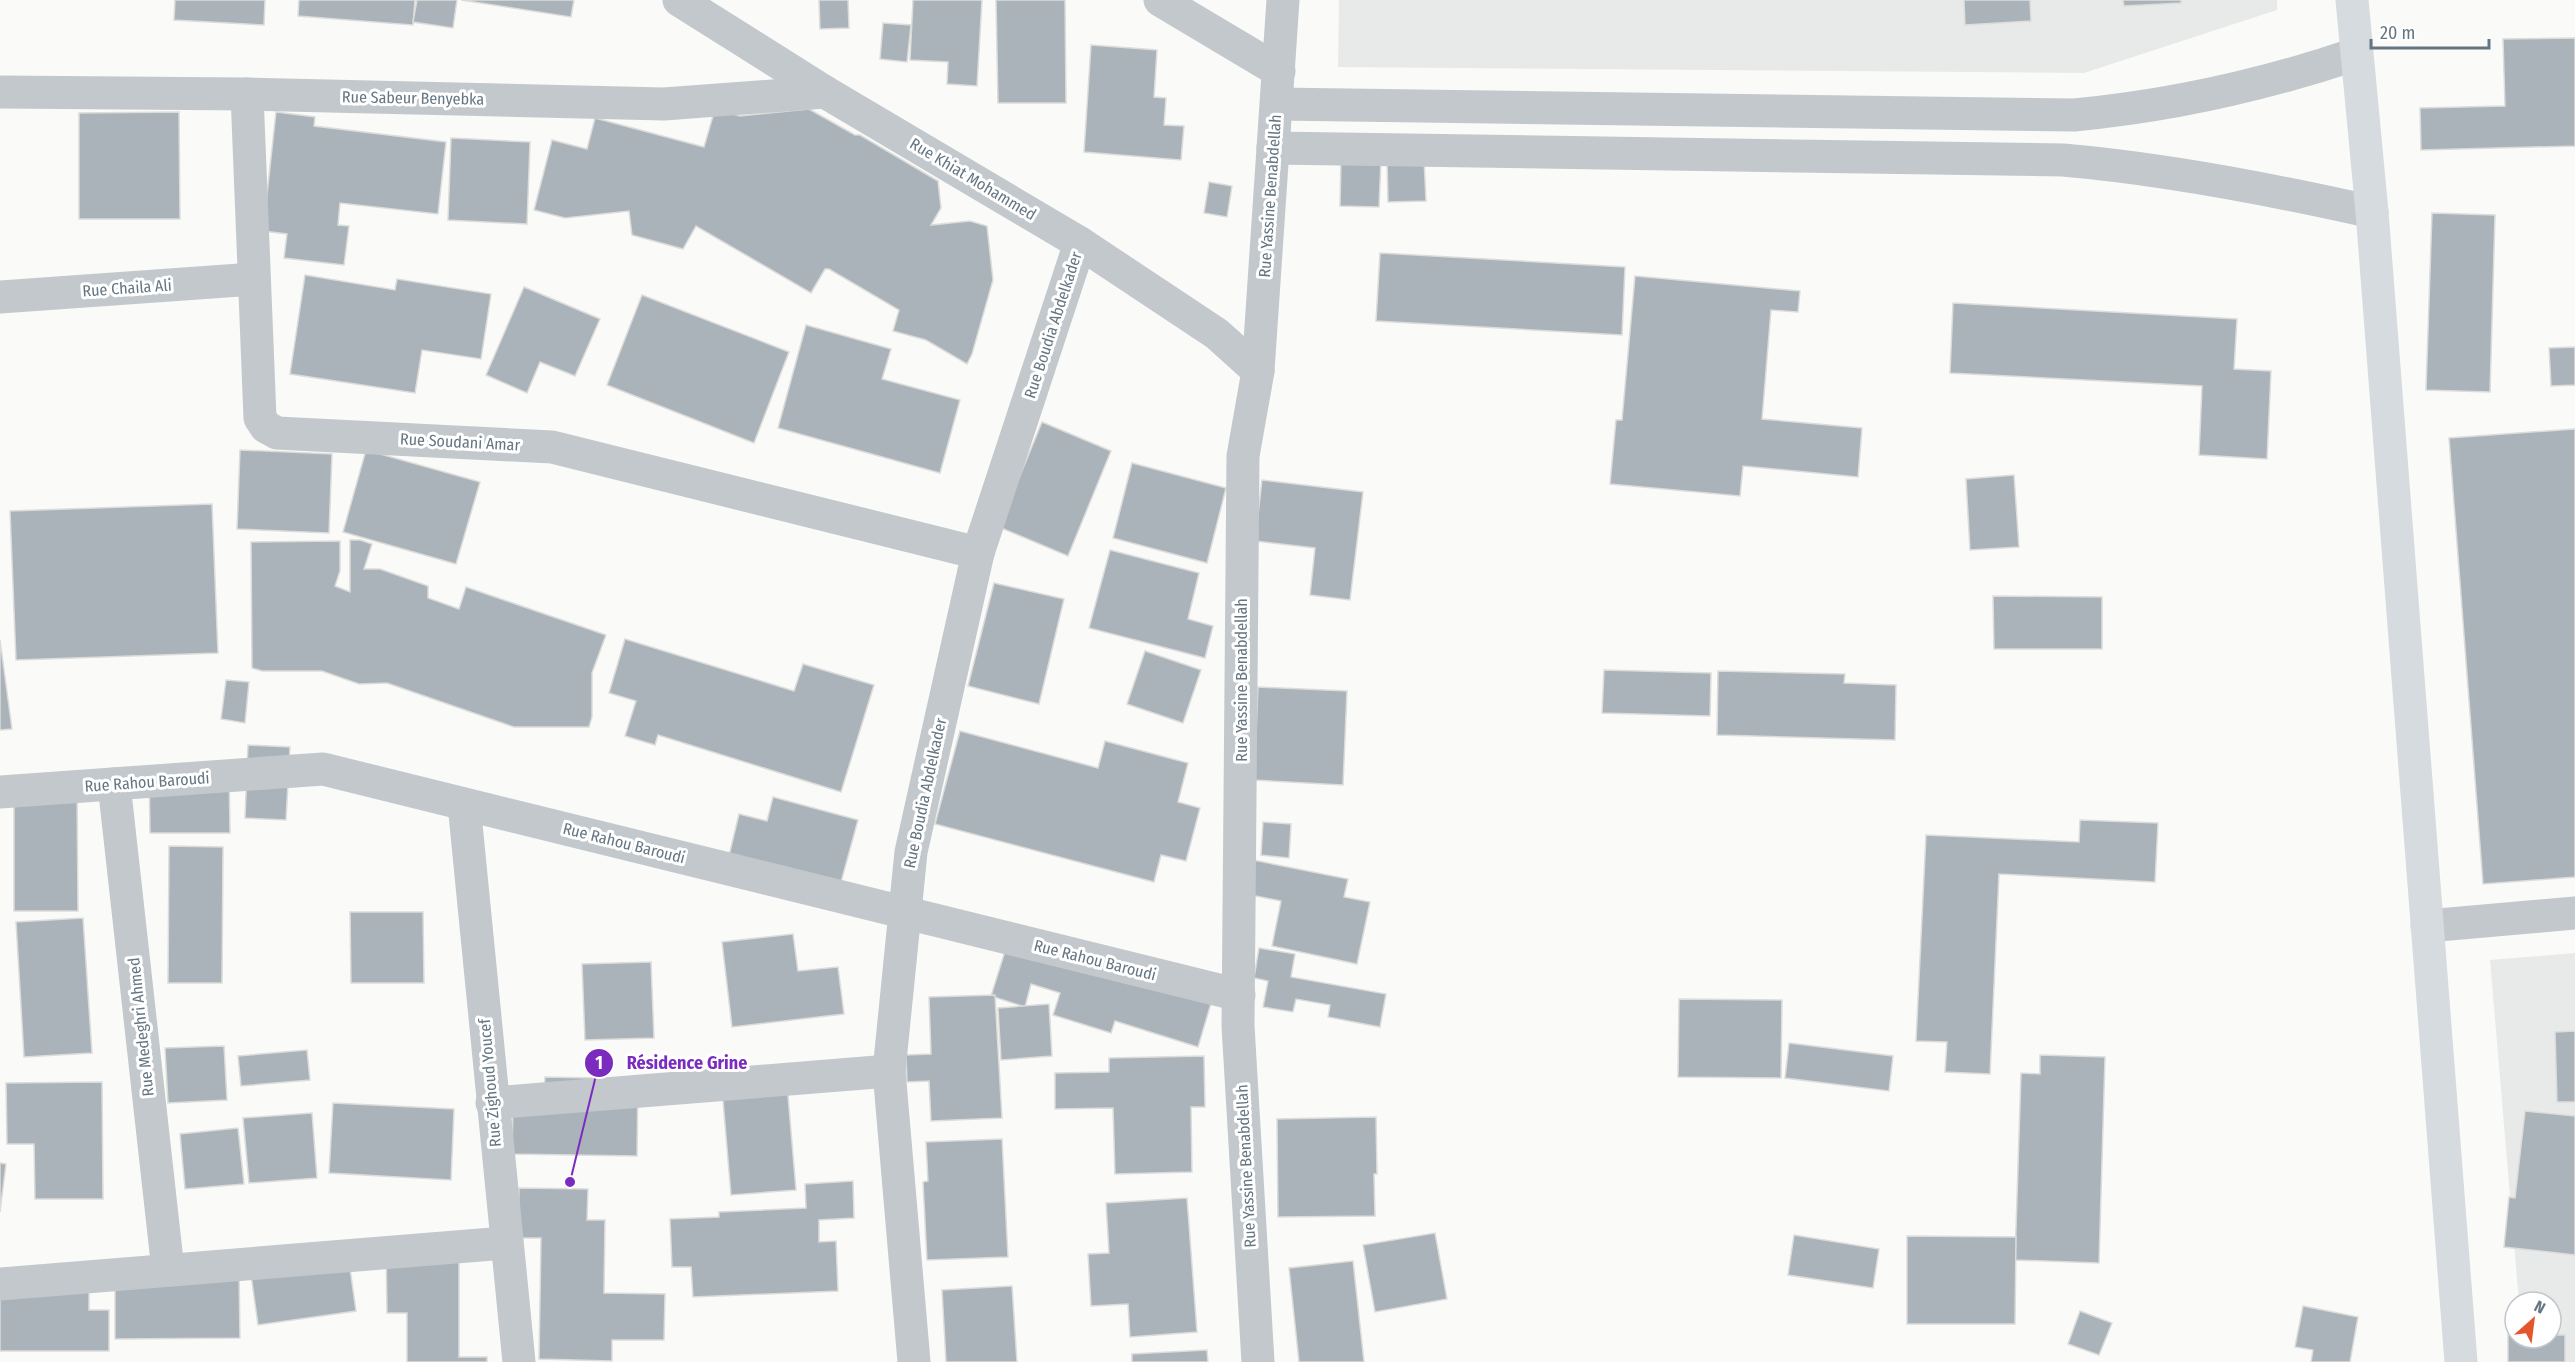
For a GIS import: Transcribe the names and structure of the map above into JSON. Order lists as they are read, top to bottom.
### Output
{
  "streets": {
    "street": [
      "Rue Sabeur Benyebka",
      "Rue Khiat Mohammed",
      "Rue Yassine Benabdellah",
      "Rue Chaila Ali",
      "Rue Boudia Abdelkader",
      "Rue Soudani Amar",
      "Rue Rahou Baroudi",
      "Rue Medeghri Ahmed",
      "Rue Zighoud Youcef"
    ]
  },
  "crossings": [
    ["Rue Sabeur Benyebka", "Rue Khiat Mohammed"],
    ["Rue Sabeur Benyebka", "Rue Soudani Amar"],
    ["Rue Khiat Mohammed", "Rue Yassine Benabdellah"],
    ["Rue Khiat Mohammed", "Rue Boudia Abdelkader"],
    ["Rue Yassine Benabdellah", "Rue Rahou Baroudi"],
    ["Rue Chaila Ali", "Rue Soudani Amar"],
    ["Rue Boudia Abdelkader", "Rue Soudani Amar"],
    ["Rue Boudia Abdelkader", "Rue Rahou Baroudi"],
    ["Rue Rahou Baroudi", "Rue Medeghri Ahmed"],
    ["Rue Rahou Baroudi", "Rue Zighoud Youcef"]
  ],
  "places": ["Résidence Grine"],
  "scale_bar": "20 m",
  "north": "top right"
}
